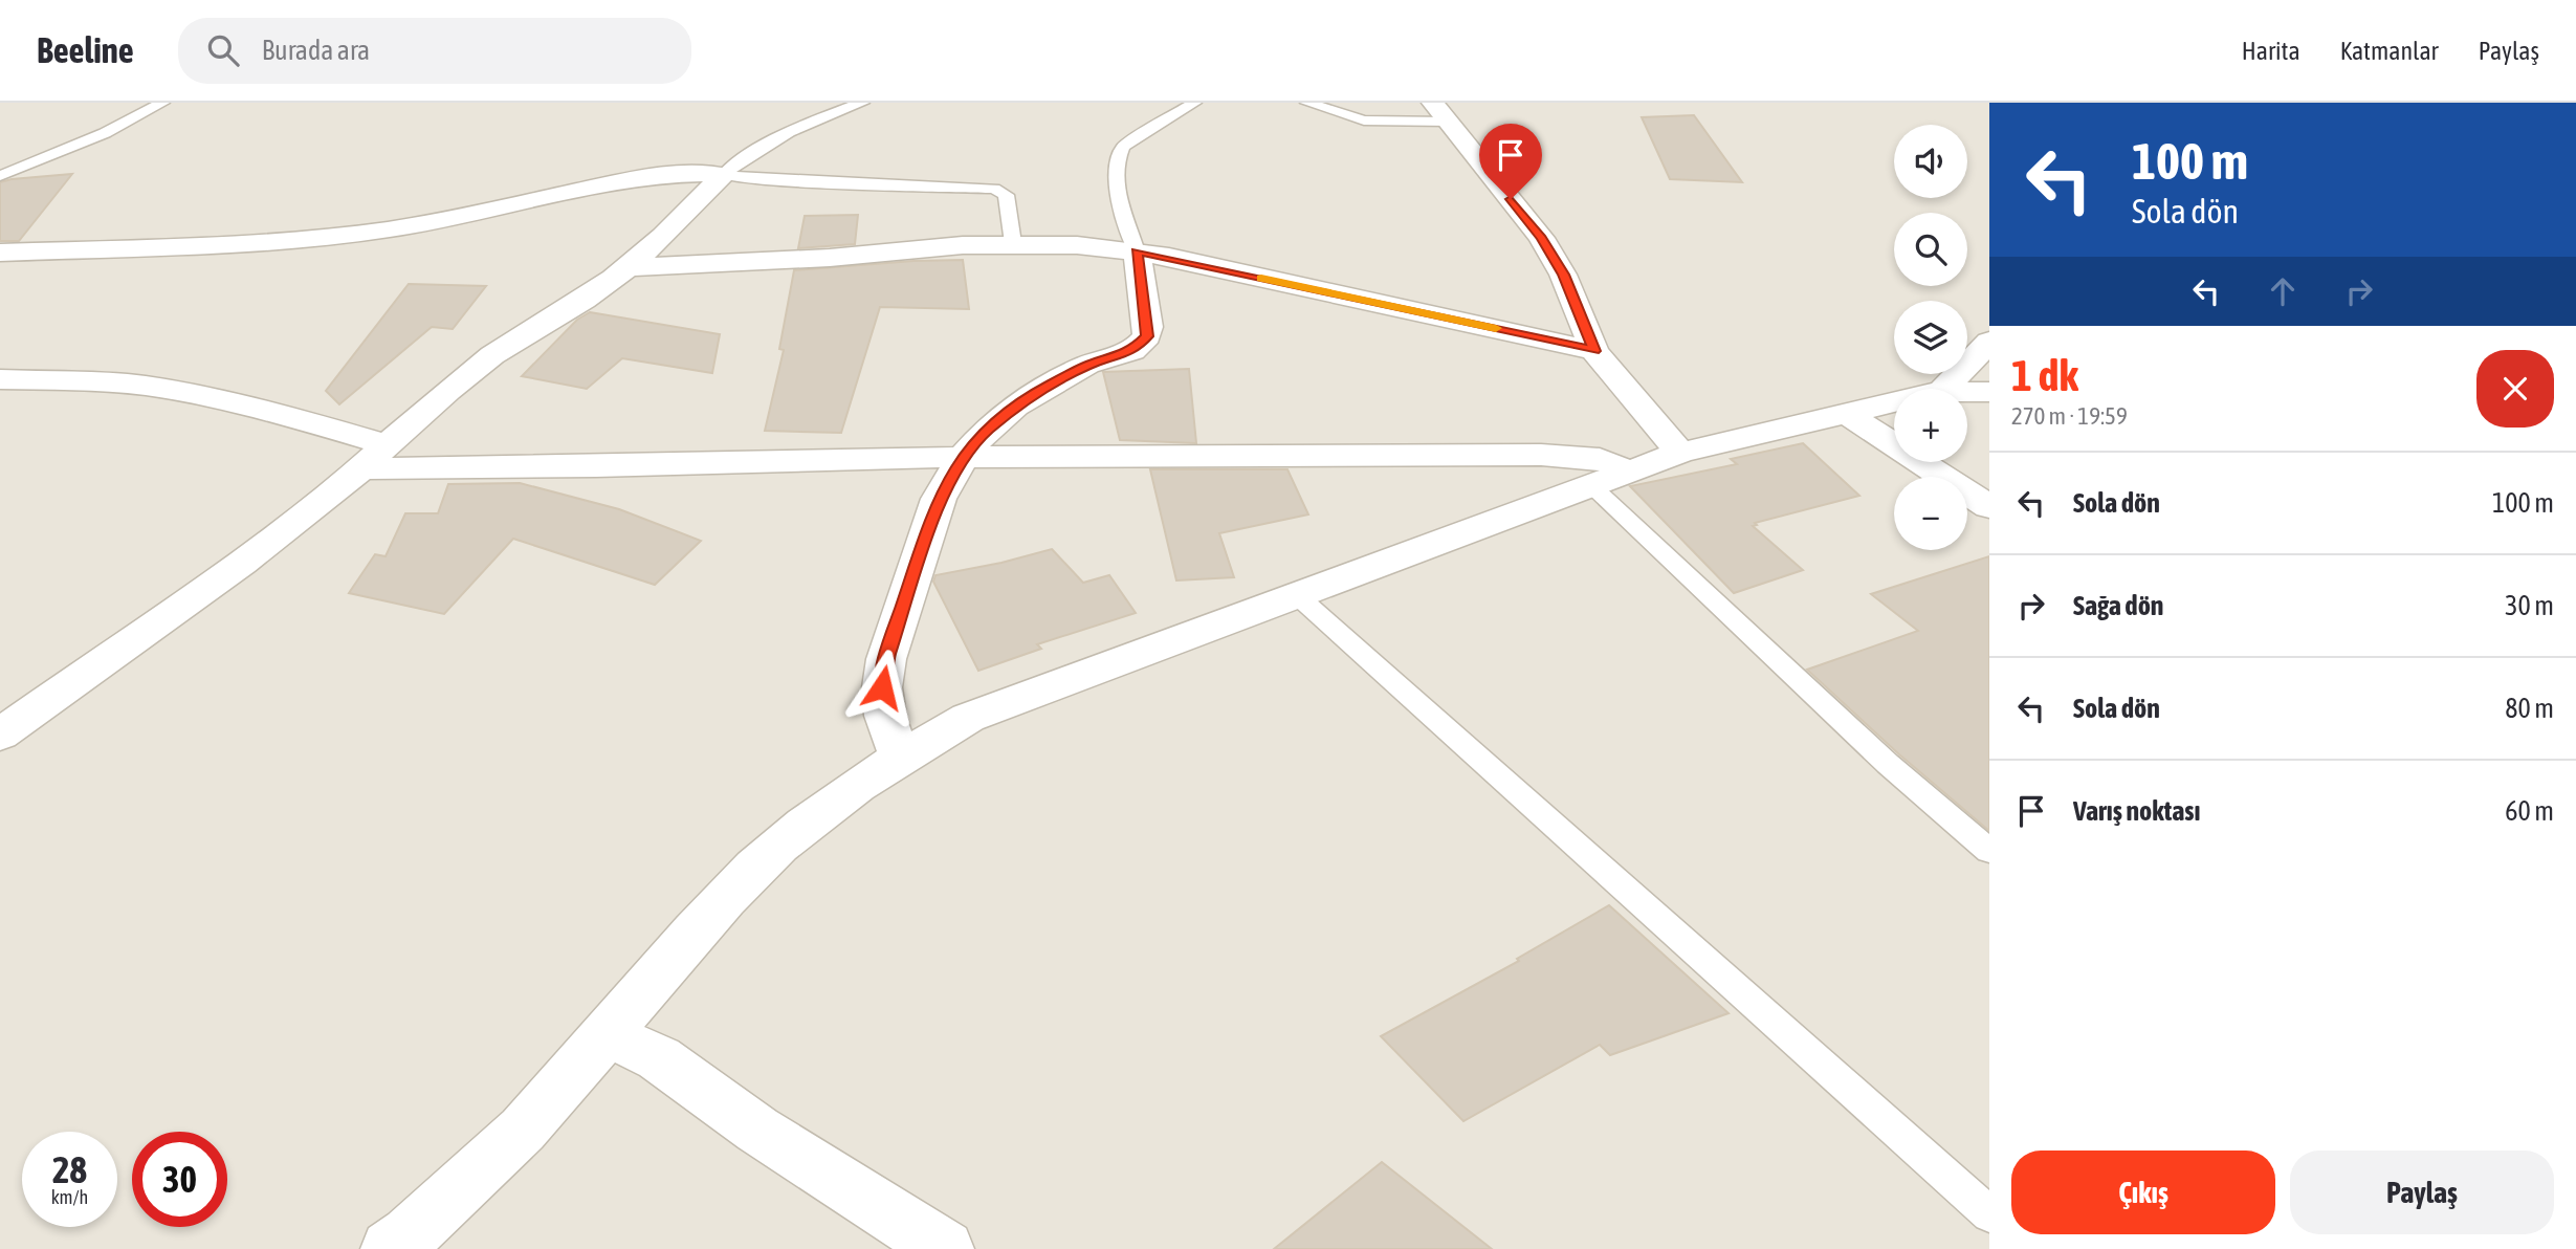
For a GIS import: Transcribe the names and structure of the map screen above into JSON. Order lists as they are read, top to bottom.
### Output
{
  "page": {
    "header": "Beeline",
    "search": "Burada ara",
    "nav": ["Harita", "Katmanlar", "Paylaş"],
    "turn": ["100 m", "Sola dön"],
    "map_buttons": ["+", "−"],
    "heading": ["1 dk", "270 m · 19:59"],
    "list": [
      {
        "name": "Sola dön",
        "value": "100 m"
      },
      {
        "name": "Sağa dön",
        "value": "30 m"
      },
      {
        "name": "Sola dön",
        "value": "80 m"
      },
      {
        "name": "Varış noktası",
        "value": "60 m"
      }
    ],
    "speed": "28 km/h",
    "limit": "30",
    "buttons": ["Çıkış", "Paylaş"]
  }
}
